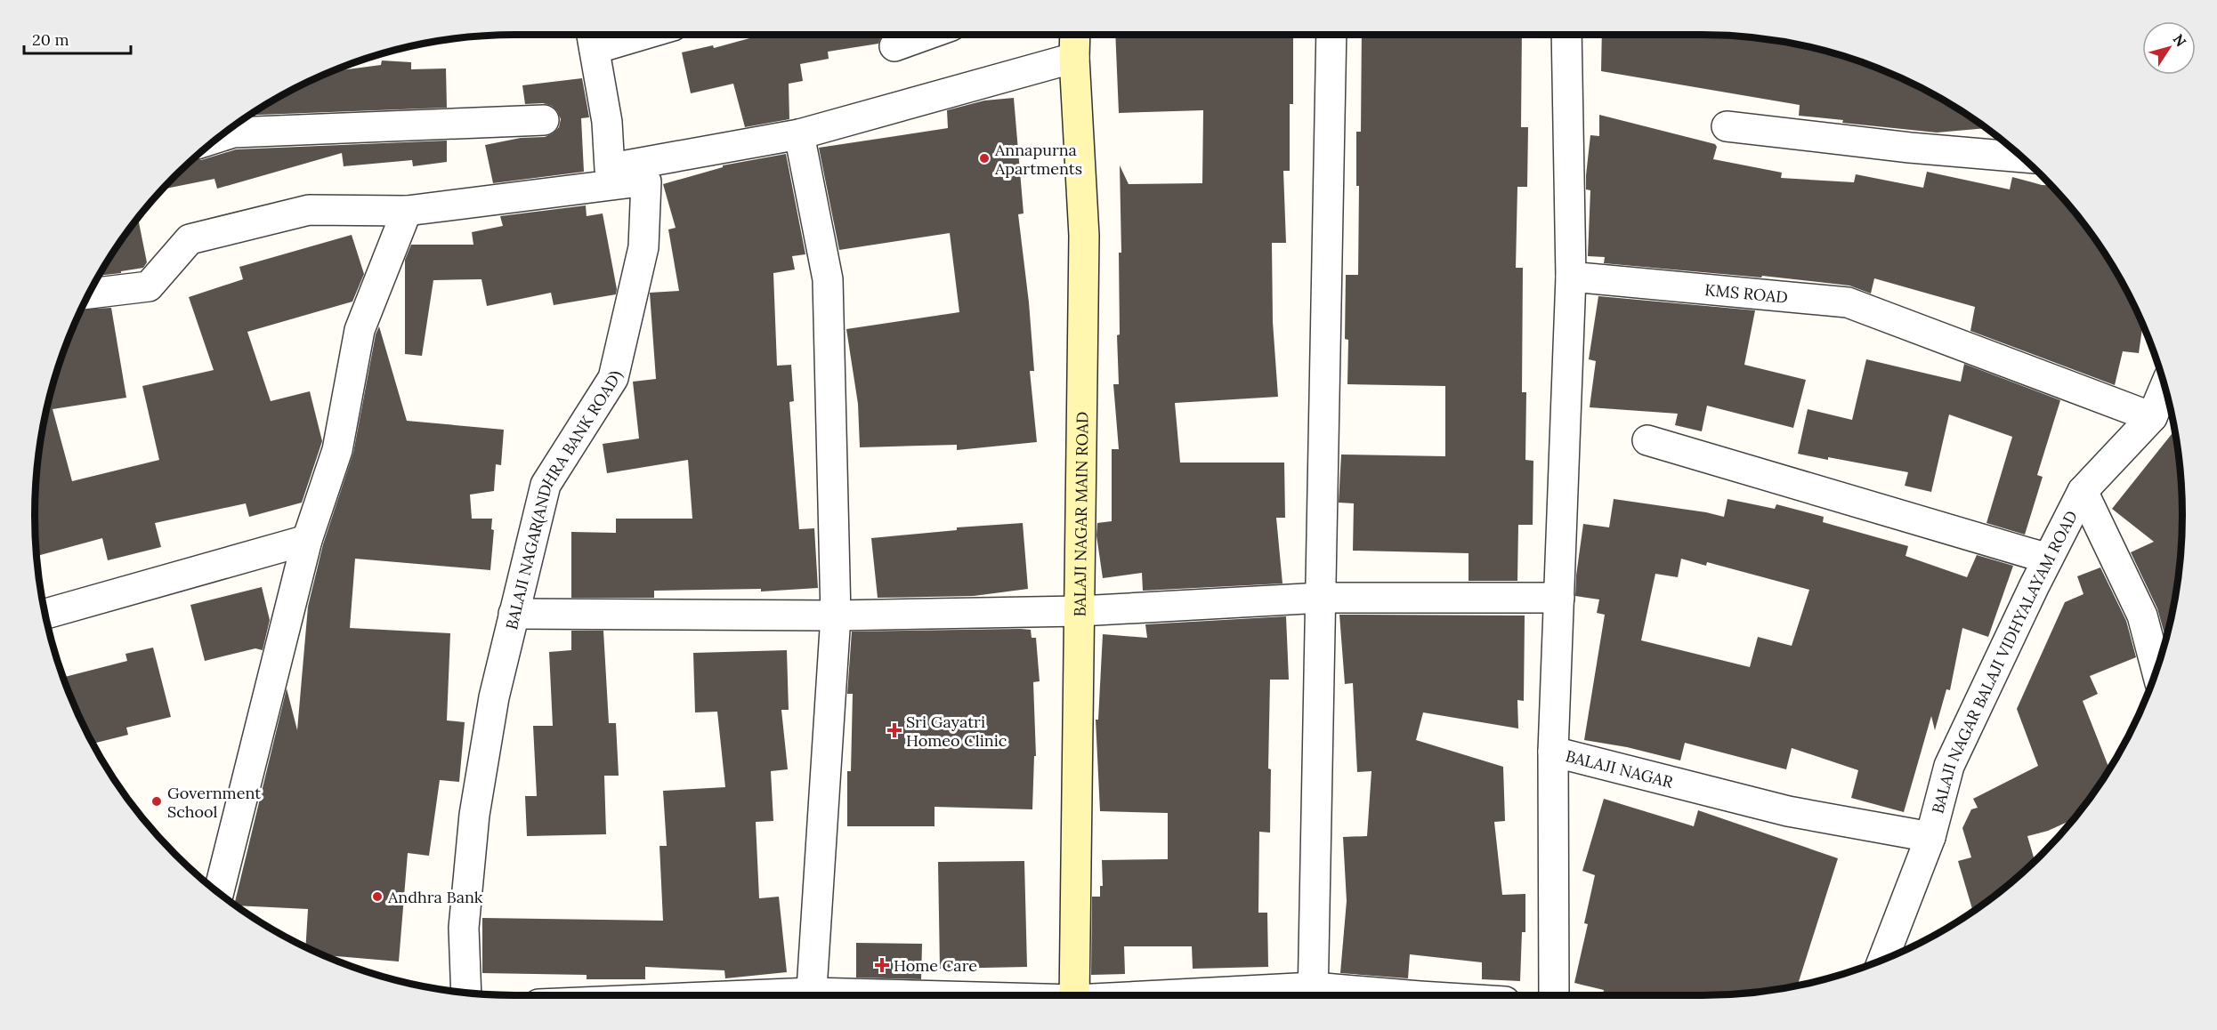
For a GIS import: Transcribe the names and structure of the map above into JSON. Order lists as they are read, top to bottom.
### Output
{
  "streets": {
    "street": [
      "KMS ROAD",
      "BALAJI NAGAR(ANDHRA BANK ROAD)",
      "BALAJI NAGAR MAIN ROAD",
      "BALAJI NAGAR BALAJI VIDHYALAYAM ROAD",
      "BALAJI NAGAR"
    ]
  },
  "crossings": [
    ["KMS ROAD", "BALAJI NAGAR BALAJI VIDHYALAYAM ROAD"],
    ["BALAJI NAGAR BALAJI VIDHYALAYAM ROAD", "BALAJI NAGAR"]
  ],
  "places": {
    "other": ["Annapurna Apartments", "Government School", "Andhra Bank"],
    "health": ["Sri Gayatri Homeo Clinic", "Home Care"]
  },
  "scale_bar": "20 m",
  "north": "top right"
}
